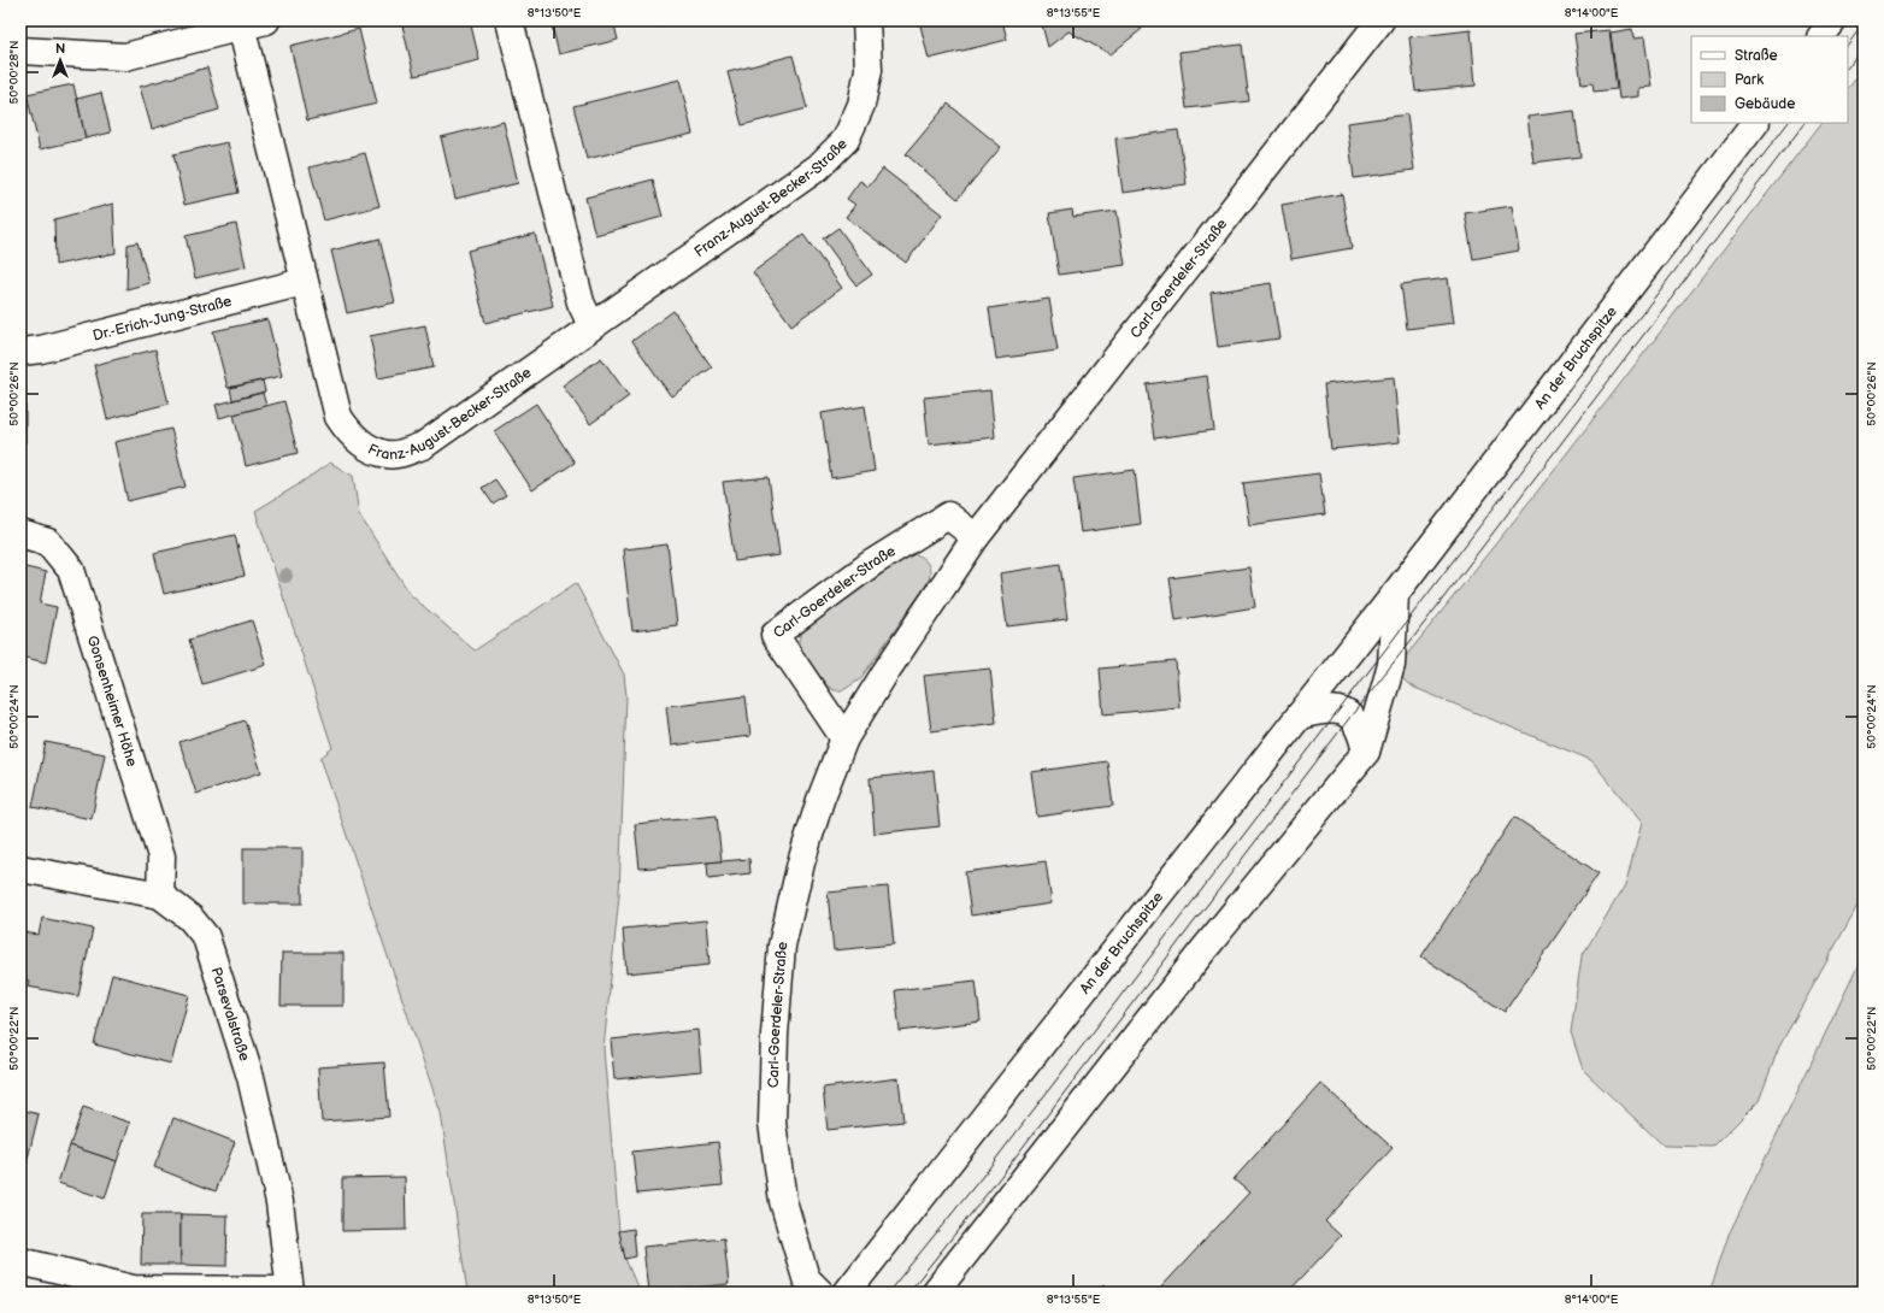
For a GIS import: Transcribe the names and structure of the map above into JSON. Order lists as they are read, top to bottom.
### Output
{
  "streets": {
    "street": [
      "Franz-August-Becker-Straße",
      "Carl-Goerdeler-Straße",
      "Dr.-Erich-Jung-Straße",
      "An der Bruchspitze",
      "Gonsenheimer Höhe",
      "Parsevalstraße"
    ]
  },
  "crossings": [
    ["Franz-August-Becker-Straße", "Dr.-Erich-Jung-Straße"],
    ["Gonsenheimer Höhe", "Parsevalstraße"]
  ],
  "legend": ["Straße", "Park", "Gebäude"],
  "north": "top",
  "coordinates": [
    "8°13'50\"E",
    "8°13'55\"E",
    "8°14'00\"E",
    "50°00'28\"N",
    "50°00'26\"N",
    "50°00'24\"N",
    "50°00'22\"N"
  ]
}
